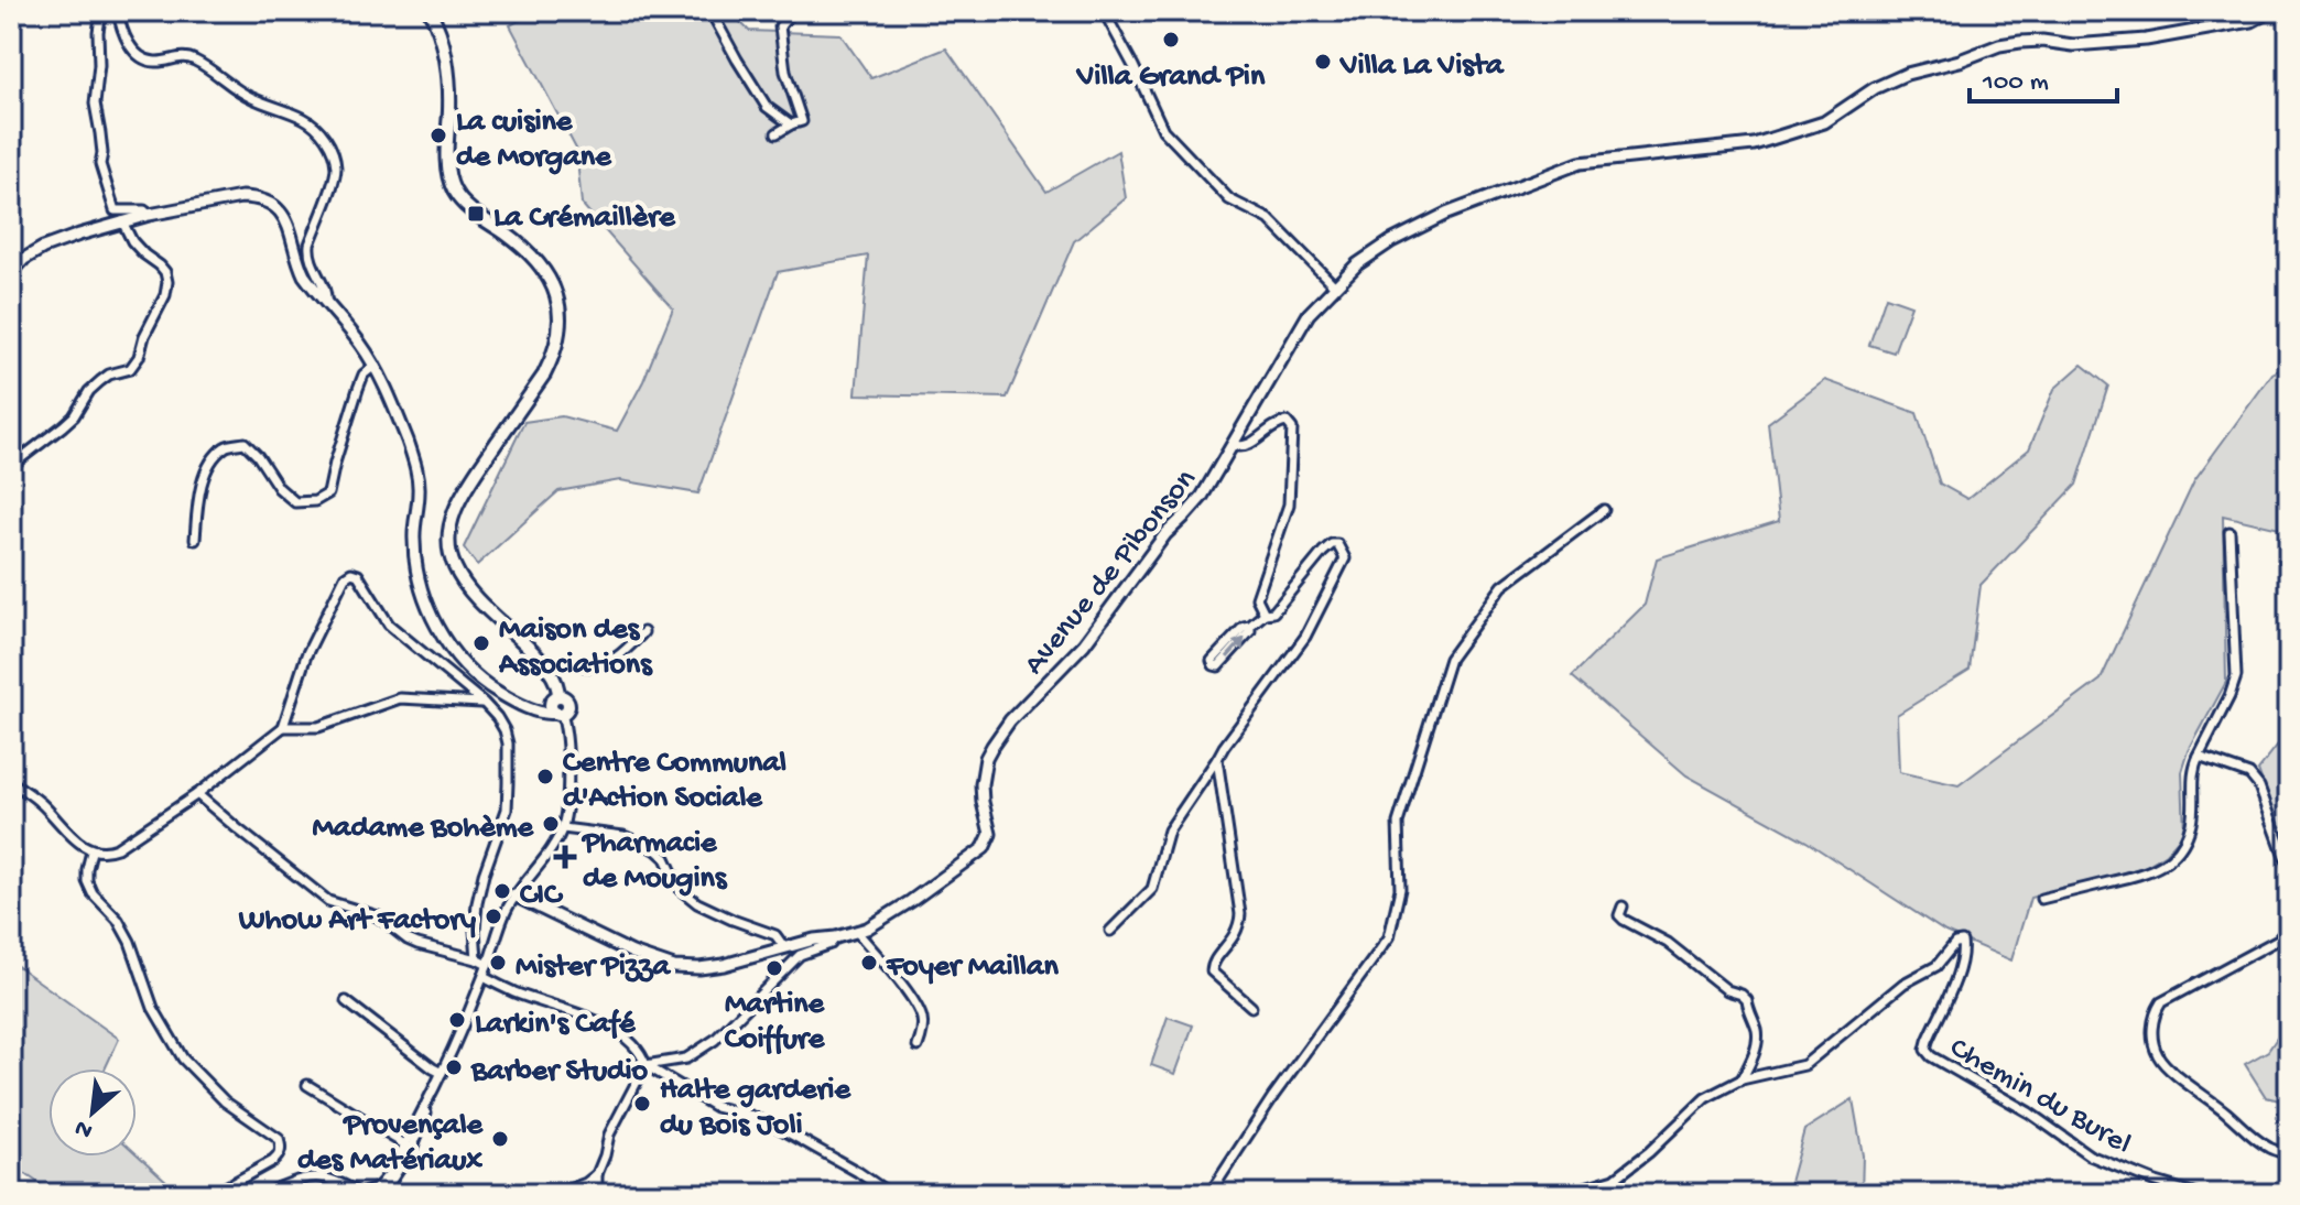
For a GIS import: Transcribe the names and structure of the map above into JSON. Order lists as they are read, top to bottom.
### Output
{
  "streets": {
    "street": ["Avenue de Pibonson", "Chemin du Burel"]
  },
  "places": {
    "other": [
      "Villa Grand Pin",
      "Villa La Vista",
      "La cuisine de Morgane",
      "Maison des Associations",
      "Centre Communal d'Action Sociale",
      "Madame Bohème",
      "CIC",
      "Whow Art Factory",
      "Mister Pizza",
      "Foyer Maillan",
      "Martine Coiffure",
      "Larkin's Café",
      "Barber Studio",
      "Halte garderie du Bois Joli",
      "Provençale des Matériaux"
    ],
    "transit": ["La Crémaillère"],
    "health": ["Pharmacie de Mougins"]
  },
  "scale_bar": "100 m",
  "north": "bottom left"
}
